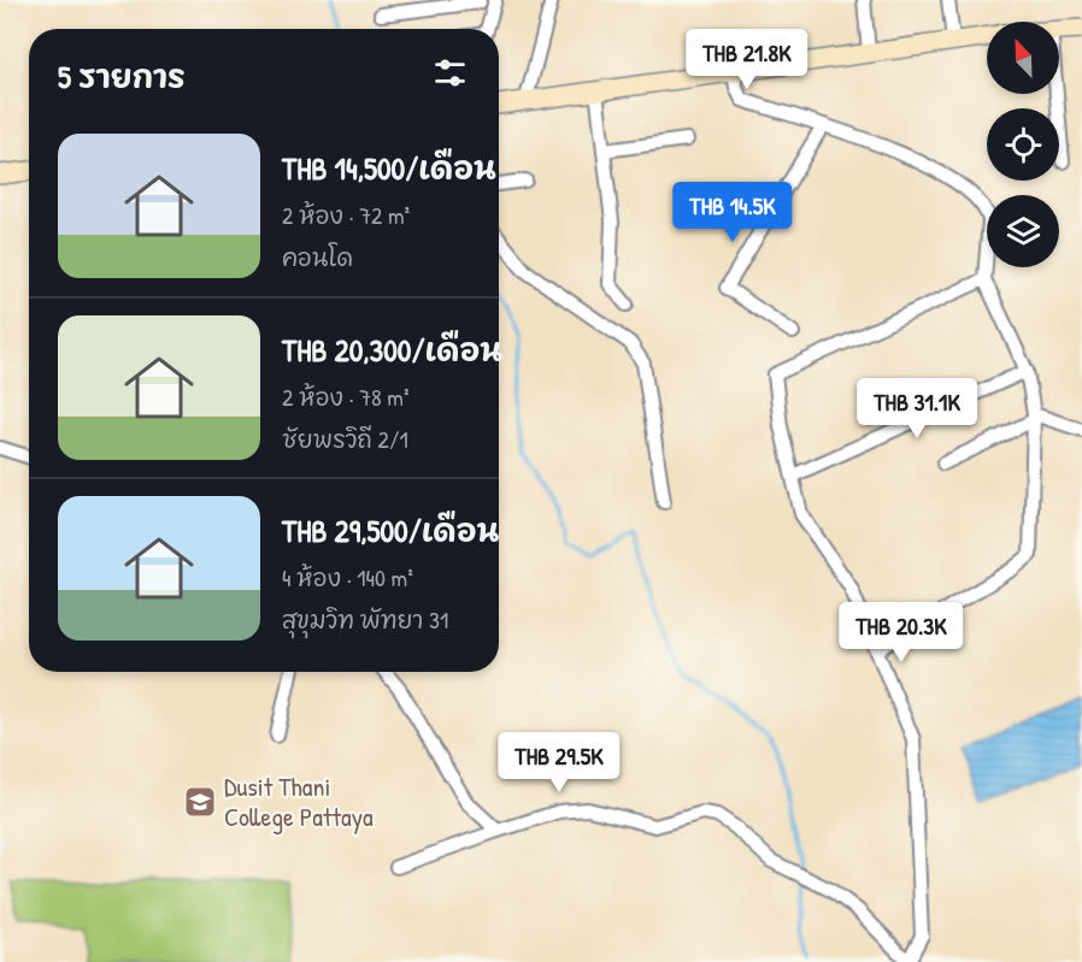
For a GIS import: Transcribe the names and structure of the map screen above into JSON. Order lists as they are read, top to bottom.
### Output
{
  "places": {
    "school or university": ["Dusit Thani College Pattaya"]
  },
  "north": "top left",
  "page": {
    "price": [
      "THB 21.8K",
      "THB 14.5K",
      "THB 31.1K",
      "THB 20.3K",
      "THB 29.5K"
    ],
    "heading": "5 รายการ",
    "list": [
      {
        "name": "THB 14,500/เดือน",
        "note": "2 ห้อง · 72 m² · คอนโด"
      },
      {
        "name": "THB 20,300/เดือน",
        "note": "2 ห้อง · 78 m² · ชัยพรวิถี 2/1"
      },
      {
        "name": "THB 29,500/เดือน",
        "note": "4 ห้อง · 140 m² · สุขุมวิท พัทยา 31"
      }
    ]
  }
}
